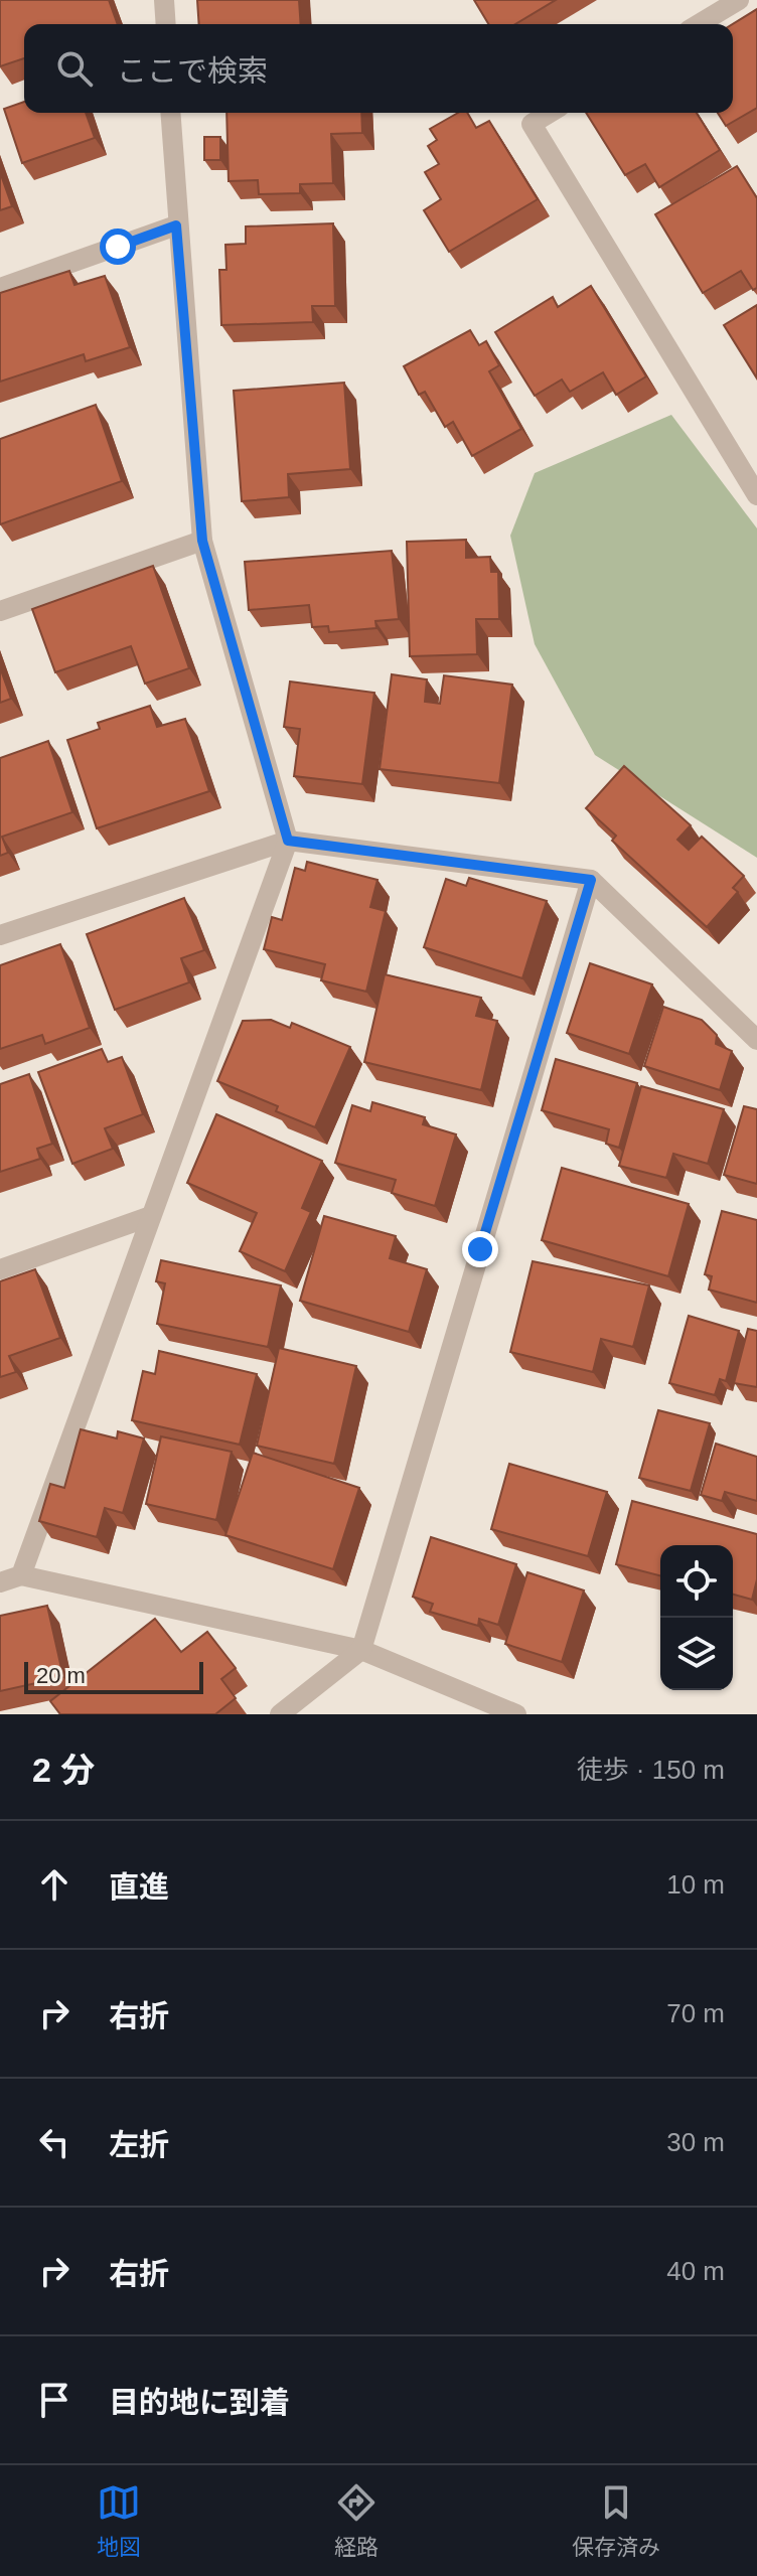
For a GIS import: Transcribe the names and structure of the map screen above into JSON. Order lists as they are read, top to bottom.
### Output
{
  "scale_bar": "20 m",
  "page": {
    "search": "ここで検索",
    "scale": "20 m",
    "heading": ["2 分", "徒歩 · 150 m"],
    "list": [
      ["直進", "10 m"],
      ["右折", "70 m"],
      ["左折", "30 m"],
      ["右折", "40 m"],
      "目的地に到着"
    ],
    "nav": ["地図", "経路", "保存済み"]
  }
}
